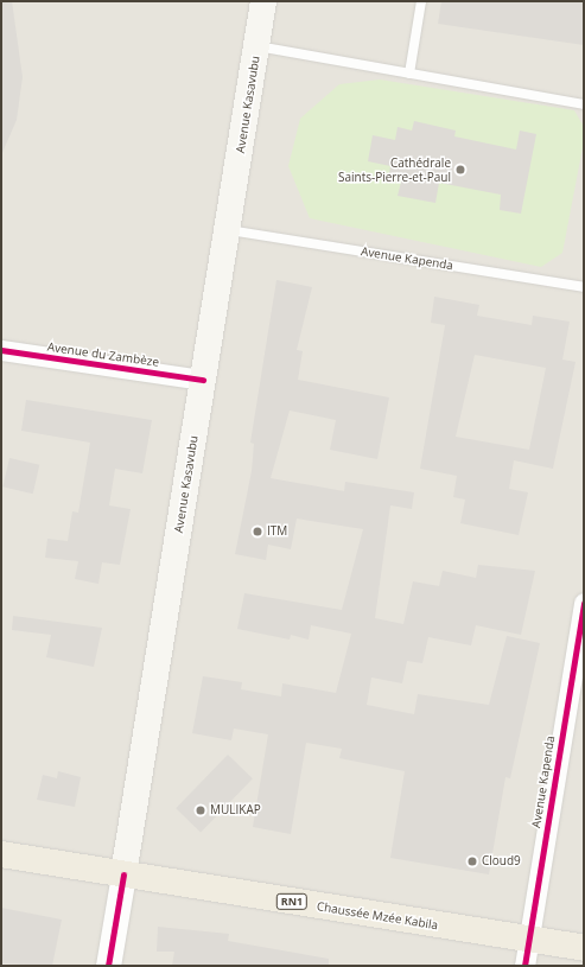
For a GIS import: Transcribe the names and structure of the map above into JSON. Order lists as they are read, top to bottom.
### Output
{
  "streets": {
    "highway": ["RN1", "Chaussée Mzée Kabila"],
    "main road": ["Avenue Kasavubu"],
    "street": ["Avenue Kapenda", "Avenue du Zambèze"]
  },
  "crossings": [
    ["Avenue Kasavubu", "Avenue Kapenda"],
    ["Avenue Kasavubu", "Avenue du Zambèze"],
    ["Avenue Kasavubu", "Chaussée Mzée Kabila"],
    ["Avenue Kapenda", "Chaussée Mzée Kabila"]
  ],
  "places": [
    "Cathédrale Saints-Pierre-et-Paul",
    "ITM",
    "MULIKAP",
    "Cloud9"
  ]
}
